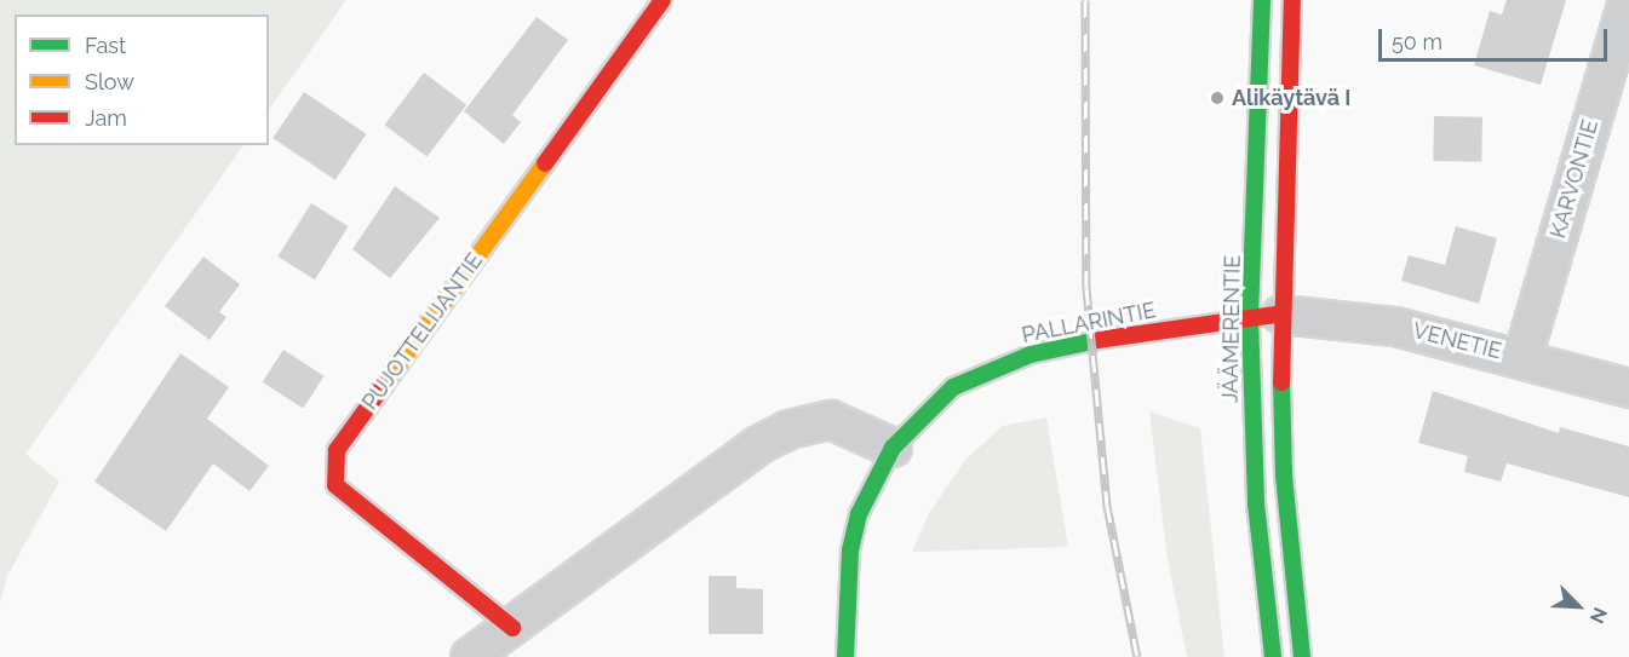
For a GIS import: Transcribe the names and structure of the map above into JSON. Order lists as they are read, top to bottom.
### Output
{
  "streets": {
    "street": [
      "KARVONTIE",
      "PALLARINTIE",
      "JÄÄMERENTIE",
      "PUJOTTELIJANTIE",
      "VENETIE"
    ]
  },
  "crossings": [
    ["KARVONTIE", "VENETIE"],
    ["PALLARINTIE", "JÄÄMERENTIE"],
    ["PALLARINTIE", "VENETIE"],
    ["JÄÄMERENTIE", "VENETIE"]
  ],
  "places": ["Alikäytävä I"],
  "legend": ["Fast", "Slow", "Jam"],
  "scale_bar": "50 m",
  "north": "bottom right"
}
